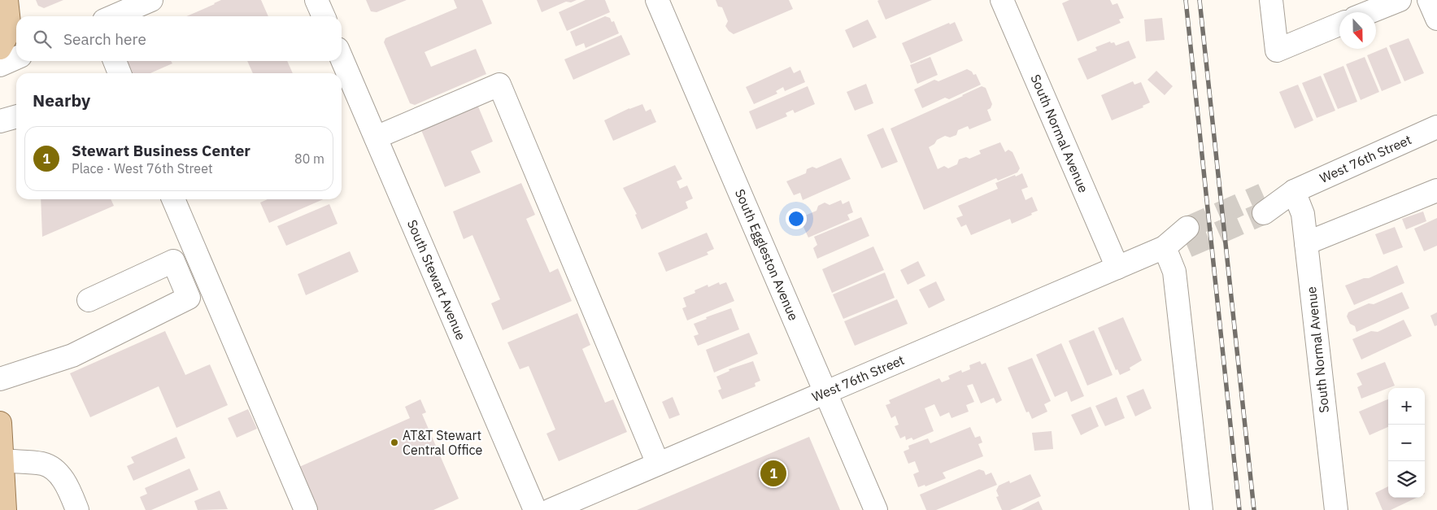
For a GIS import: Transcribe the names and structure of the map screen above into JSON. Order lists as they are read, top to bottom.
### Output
{
  "streets": {
    "street": [
      "South Normal Avenue",
      "West 76th Street",
      "South Eggleston Avenue",
      "South Stewart Avenue"
    ]
  },
  "crossings": [
    ["South Normal Avenue", "West 76th Street"],
    ["West 76th Street", "South Eggleston Avenue"]
  ],
  "places": ["AT&T Stewart Central Office"],
  "north": "bottom",
  "page": {
    "search": "Search here",
    "heading": "Nearby",
    "list": [
      {
        "mark": "1",
        "name": "Stewart Business Center",
        "note": "Place · West 76th Street",
        "value": "80 m"
      }
    ],
    "map_buttons": ["+", "−"],
    "pins": "1"
  }
}
